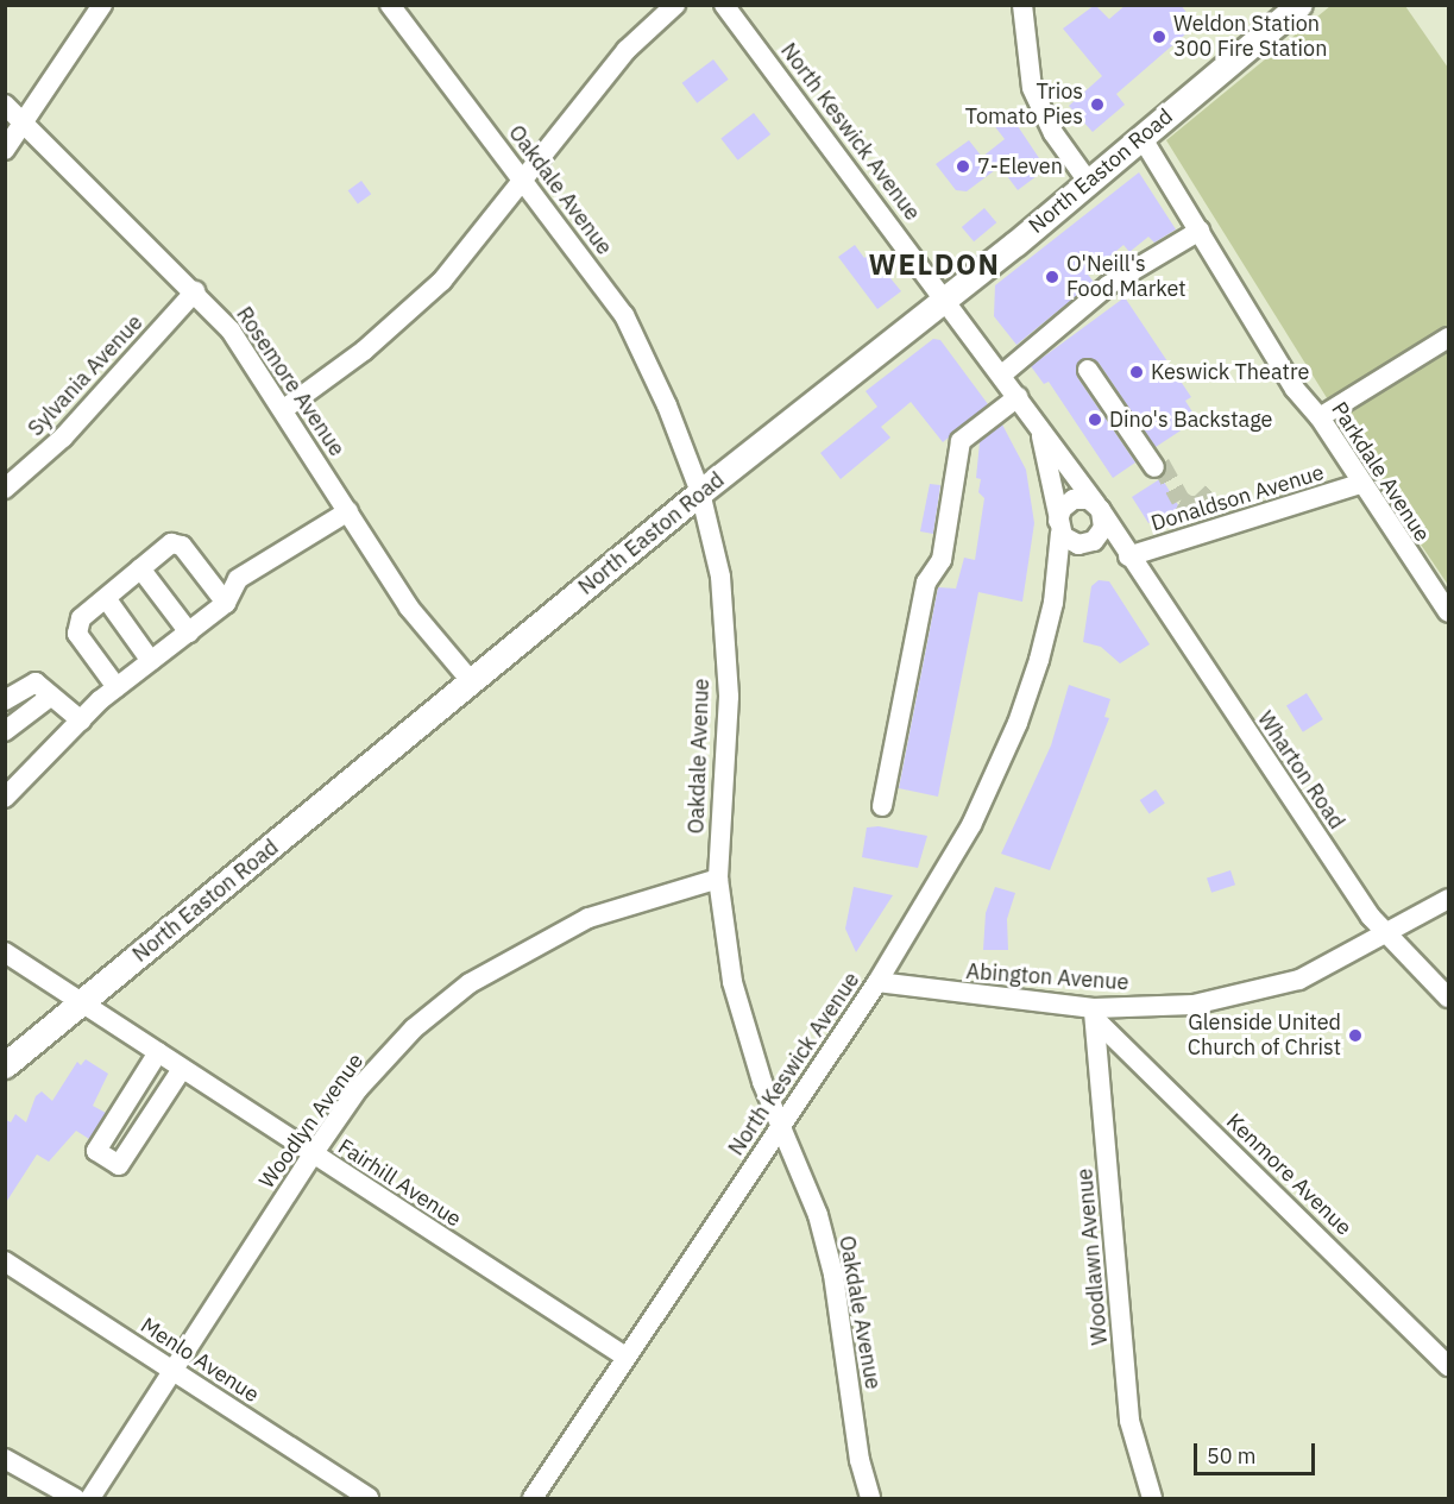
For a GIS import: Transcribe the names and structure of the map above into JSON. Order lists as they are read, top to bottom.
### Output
{
  "streets": {
    "main road": ["North Easton Road"],
    "street": [
      "North Keswick Avenue",
      "Oakdale Avenue",
      "Sylvania Avenue",
      "Rosemore Avenue",
      "Parkdale Avenue",
      "Donaldson Avenue",
      "Wharton Road",
      "Abington Avenue",
      "Woodlyn Avenue",
      "Kenmore Avenue",
      "Fairhill Avenue",
      "Woodlawn Avenue",
      "Menlo Avenue"
    ]
  },
  "crossings": [
    ["North Keswick Avenue", "North Easton Road"],
    ["North Keswick Avenue", "Oakdale Avenue"],
    ["North Keswick Avenue", "Wharton Road"],
    ["North Keswick Avenue", "Abington Avenue"],
    ["North Keswick Avenue", "Fairhill Avenue"],
    ["North Easton Road", "Oakdale Avenue"],
    ["North Easton Road", "Rosemore Avenue"],
    ["North Easton Road", "Parkdale Avenue"],
    ["North Easton Road", "Fairhill Avenue"],
    ["Oakdale Avenue", "Woodlyn Avenue"],
    ["Sylvania Avenue", "Rosemore Avenue"],
    ["Parkdale Avenue", "Donaldson Avenue"],
    ["Donaldson Avenue", "Wharton Road"],
    ["Wharton Road", "Abington Avenue"],
    ["Abington Avenue", "Kenmore Avenue"],
    ["Abington Avenue", "Woodlawn Avenue"],
    ["Woodlyn Avenue", "Fairhill Avenue"],
    ["Woodlyn Avenue", "Menlo Avenue"],
    ["Kenmore Avenue", "Woodlawn Avenue"]
  ],
  "districts": ["WELDON"],
  "places": [
    "Weldon Station 300 Fire Station",
    "Trios Tomato Pies",
    "7-Eleven",
    "O'Neill's Food Market",
    "Keswick Theatre",
    "Dino's Backstage",
    "Glenside United Church of Christ"
  ],
  "scale_bar": "50 m"
}
